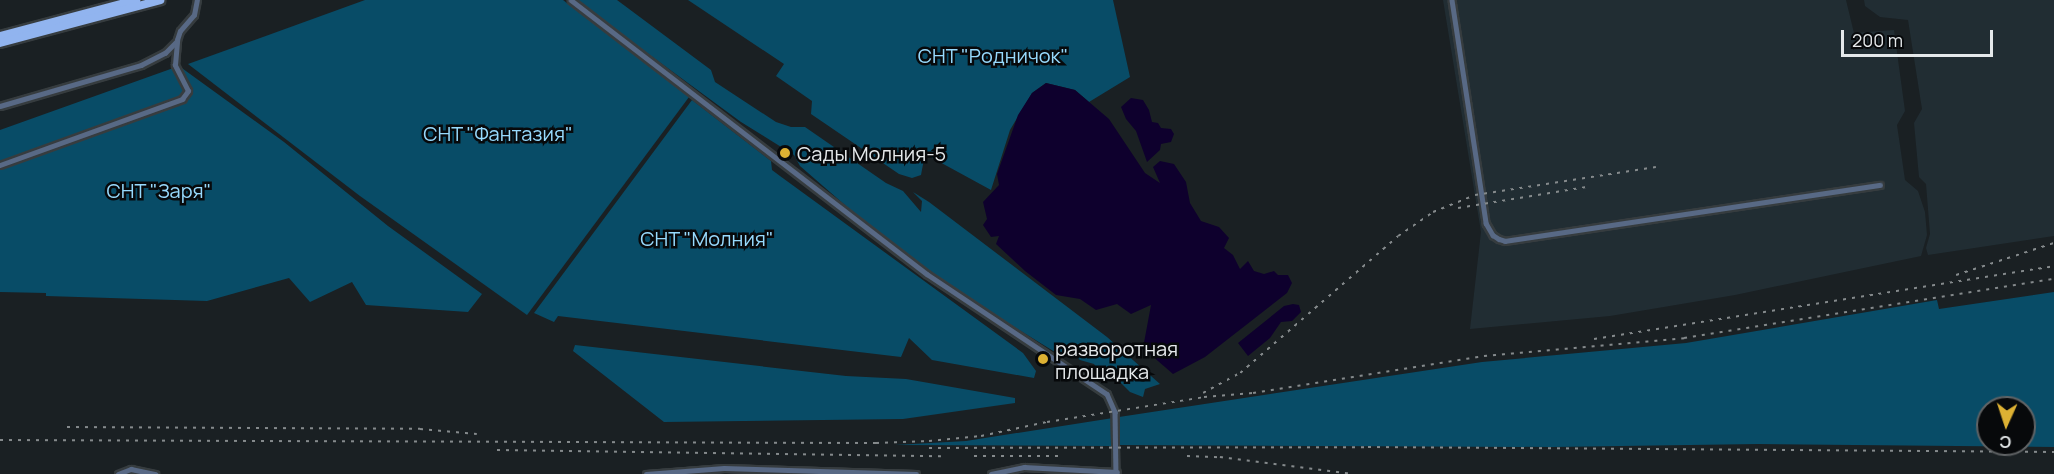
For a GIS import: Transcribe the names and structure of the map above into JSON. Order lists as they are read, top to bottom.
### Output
{
  "parks": [
    "СНТ \"Родничок\"",
    "СНТ \"Фантазия\"",
    "СНТ \"Заря\"",
    "СНТ \"Молния\""
  ],
  "places": ["Сады Молния-5", "разворотная площадка"],
  "scale_bar": "200 m",
  "north": "bottom"
}
